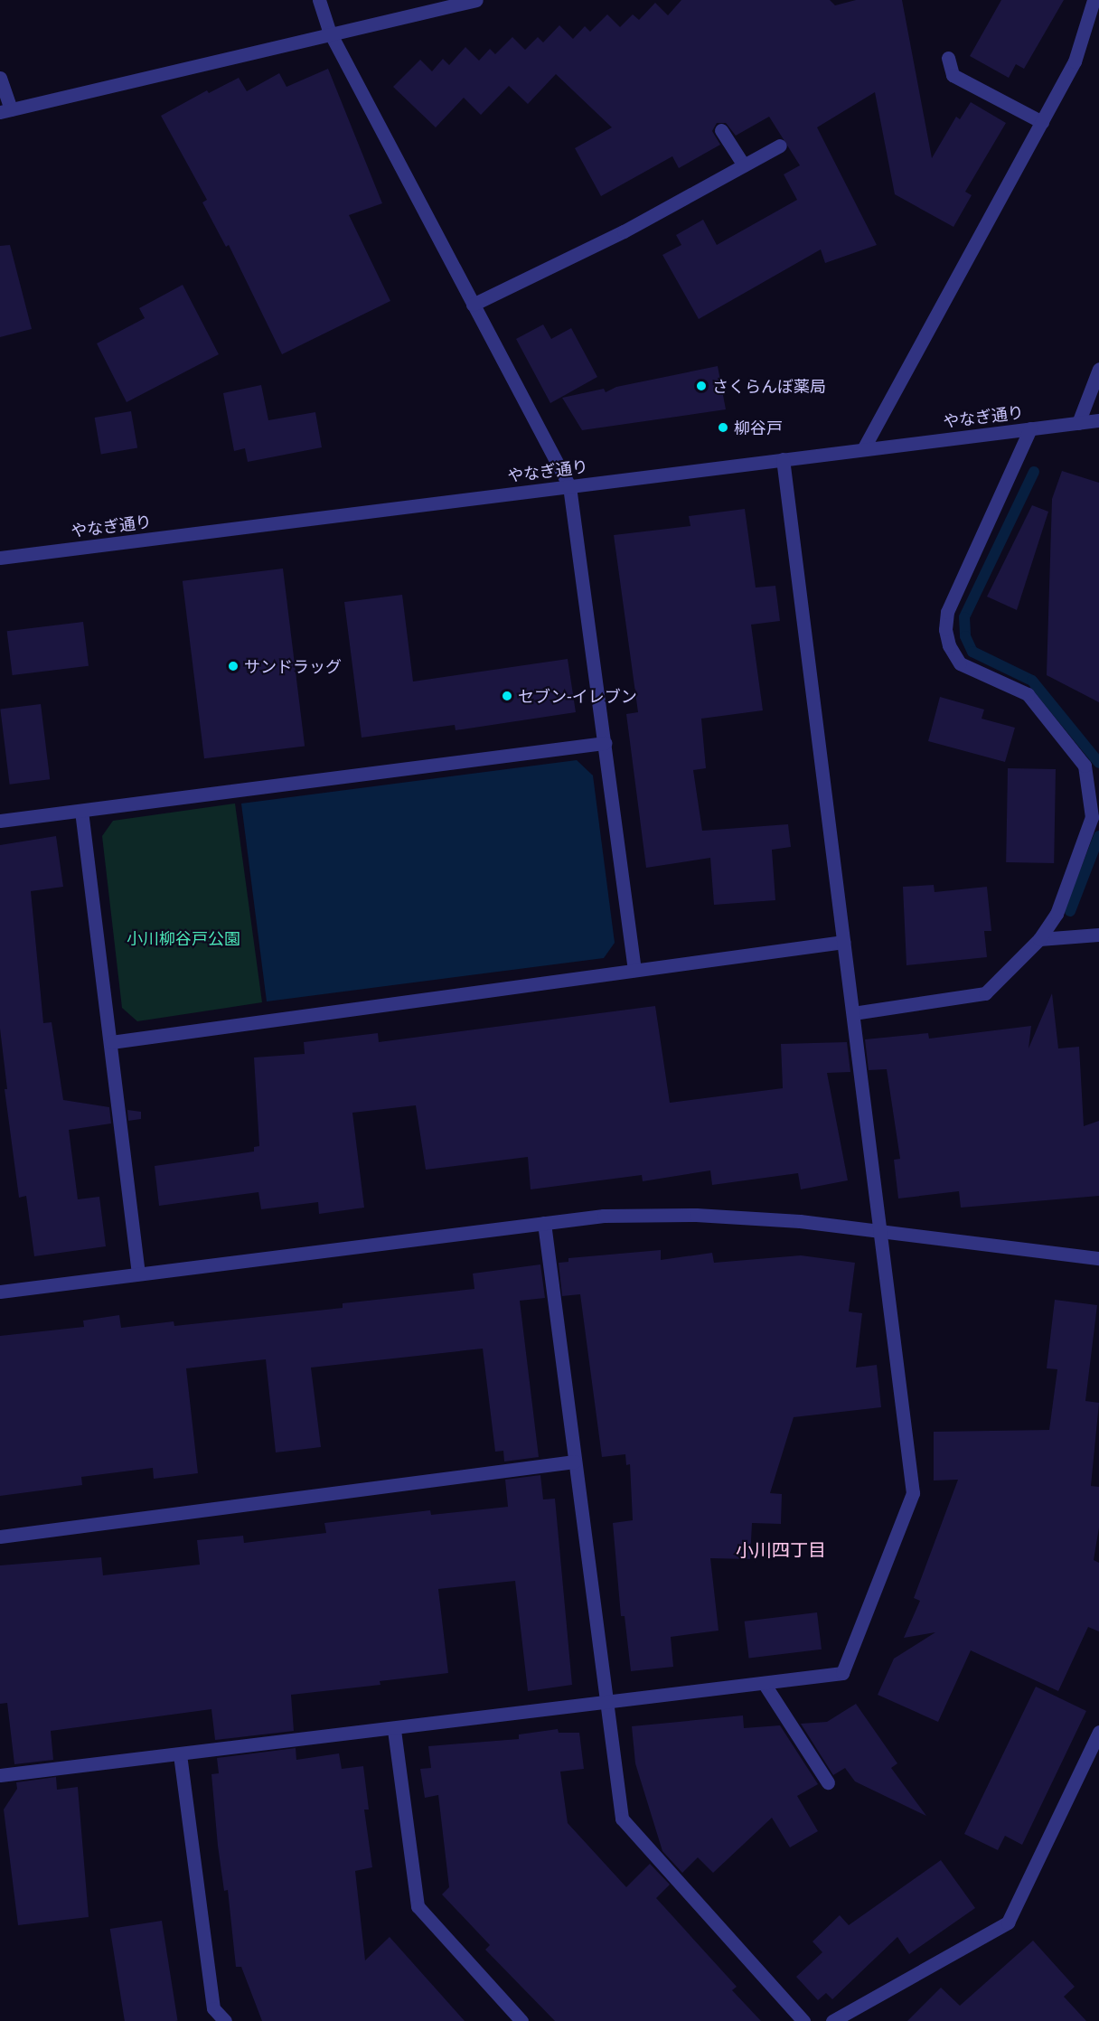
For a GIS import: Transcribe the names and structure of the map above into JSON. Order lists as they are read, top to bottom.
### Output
{
  "streets": {
    "street": ["やなぎ通り"]
  },
  "districts": ["小川四丁目"],
  "parks": ["小川柳谷戸公園"],
  "places": [
    "さくらんぼ薬局",
    "柳谷戸",
    "サンドラッグ",
    "セブン-イレブン"
  ]
}
